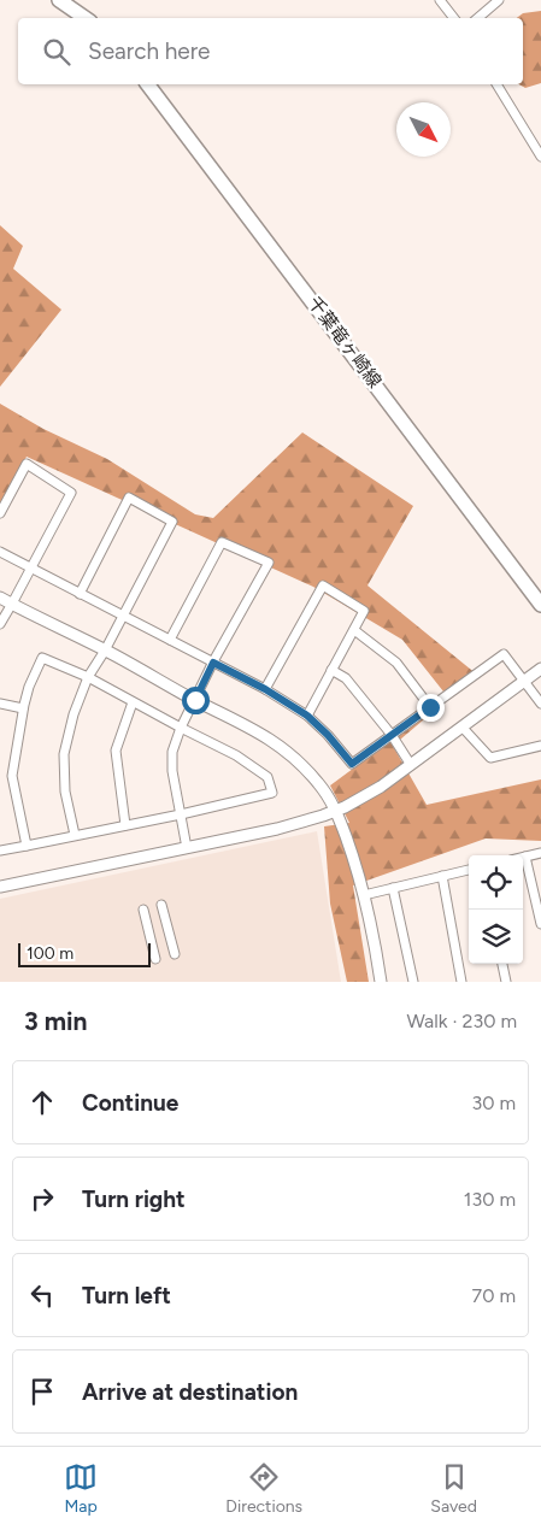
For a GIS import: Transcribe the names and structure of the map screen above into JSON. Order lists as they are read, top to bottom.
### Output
{
  "streets": {
    "main road": ["千葉竜ヶ崎線"]
  },
  "scale_bar": "100 m",
  "north": "bottom right",
  "page": {
    "search": "Search here",
    "scale": "100 m",
    "heading": ["3 min", "Walk · 230 m"],
    "list": [
      ["Continue", "30 m"],
      ["Turn right", "130 m"],
      ["Turn left", "70 m"],
      "Arrive at destination"
    ],
    "nav": ["Map", "Directions", "Saved"]
  }
}
